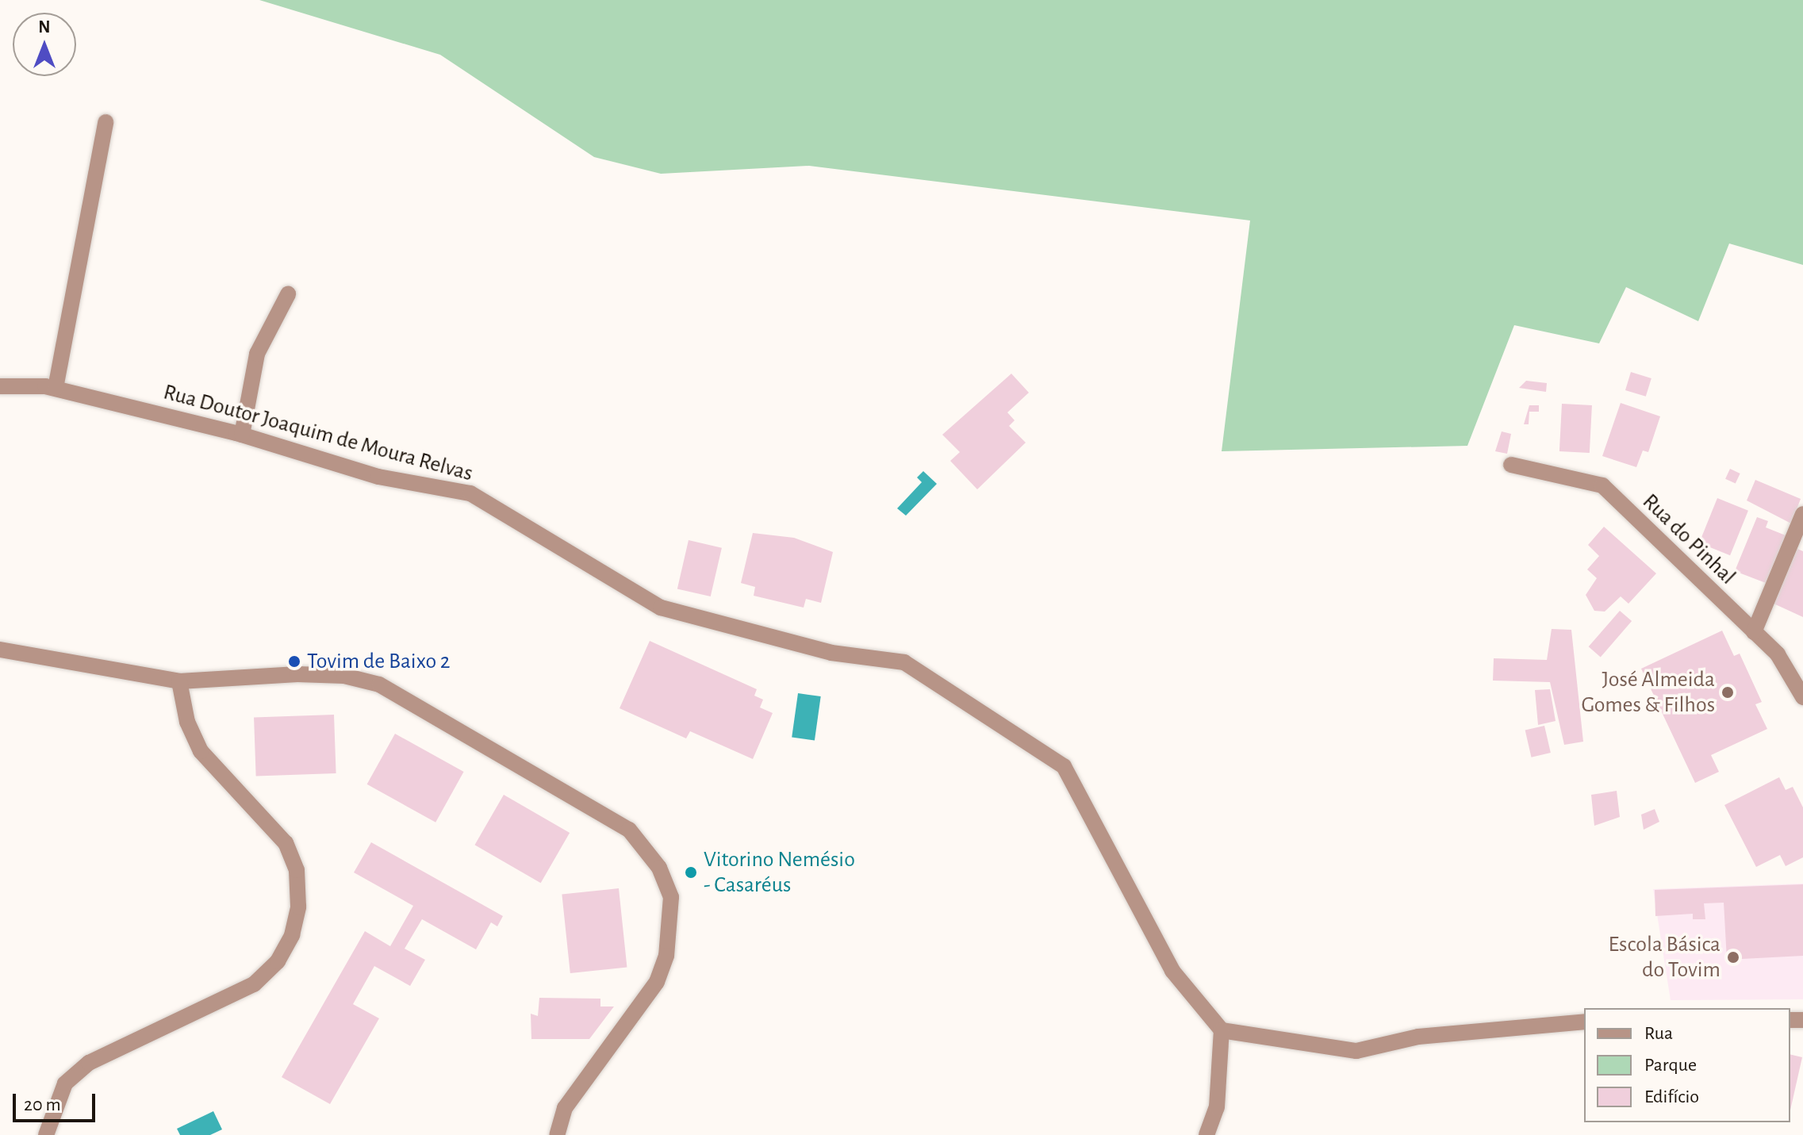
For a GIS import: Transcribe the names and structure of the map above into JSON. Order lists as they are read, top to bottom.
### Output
{
  "streets": {
    "street": ["Rua Doutor Joaquim de Moura Relvas", "Rua do Pinhal"]
  },
  "places": [
    "Tovim de Baixo 2",
    "José Almeida Gomes & Filhos",
    "Vitorino Nemésio - Casaréus",
    "Escola Básica do Tovim"
  ],
  "legend": ["Rua", "Parque", "Edifício"],
  "scale_bar": "20 m",
  "north": "top"
}
